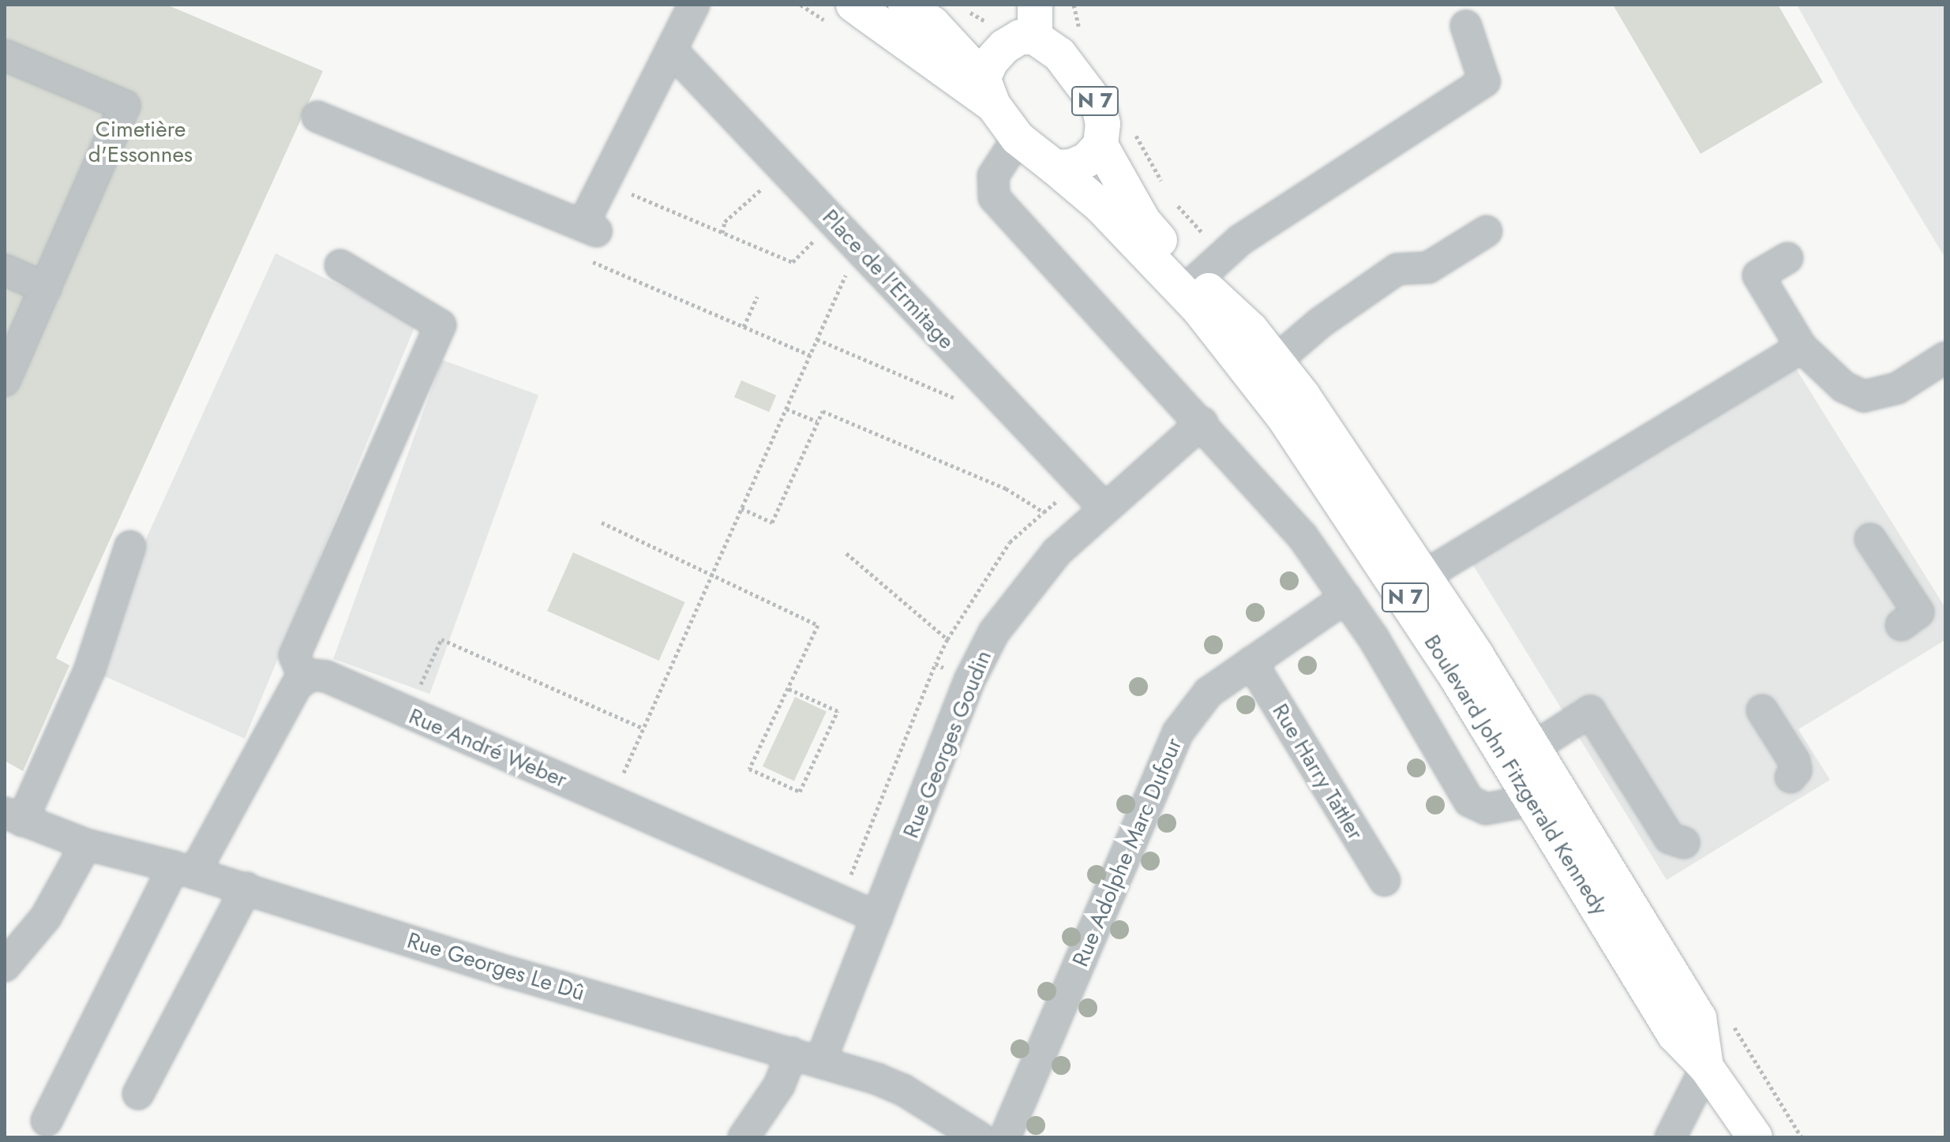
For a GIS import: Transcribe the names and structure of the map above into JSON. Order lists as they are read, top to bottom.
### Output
{
  "streets": {
    "main road": ["N 7", "Boulevard John Fitzgerald Kennedy"],
    "street": [
      "Place de l'Ermitage",
      "Rue Georges Goudin",
      "Rue André Weber",
      "Rue Harry Tattler",
      "Rue Adolphe Marc Dufour",
      "Rue Georges Le Dû"
    ]
  },
  "crossings": [
    ["N 7", "Boulevard John Fitzgerald Kennedy"],
    ["Place de l'Ermitage", "Rue Georges Goudin"],
    ["Rue Georges Goudin", "Rue André Weber"],
    ["Rue Georges Goudin", "Rue Georges Le Dû"],
    ["Rue Harry Tattler", "Rue Adolphe Marc Dufour"]
  ],
  "parks": ["Cimetière d'Essonnes"]
}
